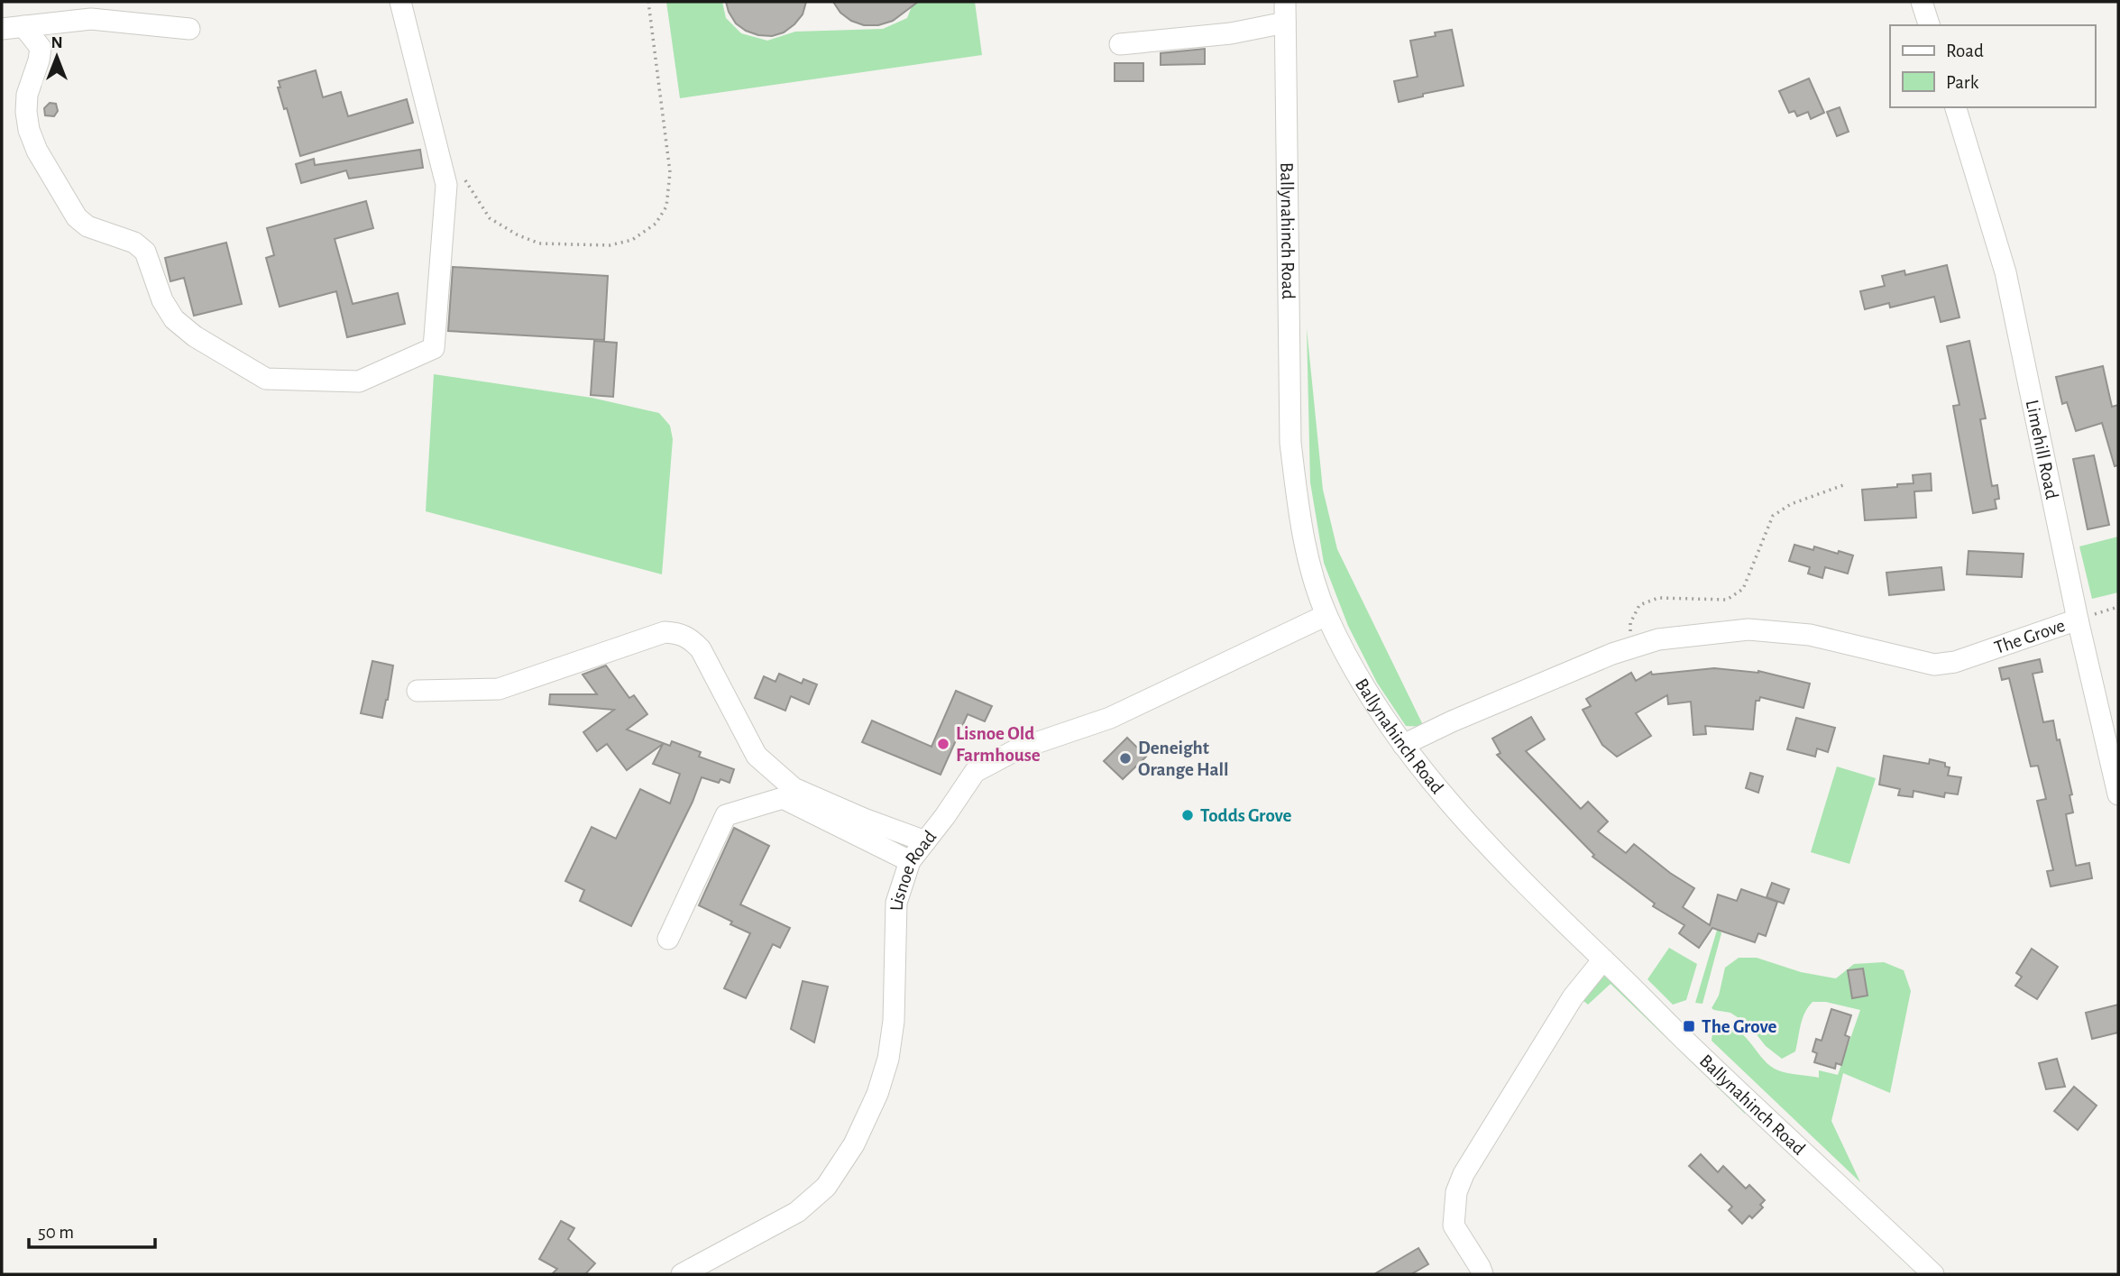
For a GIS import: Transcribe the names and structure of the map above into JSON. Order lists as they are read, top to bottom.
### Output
{
  "streets": {
    "street": [
      "Ballynahinch Road",
      "Limehill Road",
      "The Grove",
      "Lisnoe Road"
    ]
  },
  "crossings": [
    ["Ballynahinch Road", "The Grove"],
    ["Ballynahinch Road", "Lisnoe Road"],
    ["Limehill Road", "The Grove"]
  ],
  "places": {
    "other": ["Lisnoe Old Farmhouse", "Deneight Orange Hall", "Todds Grove"],
    "transit": ["The Grove"]
  },
  "legend": ["Road", "Park"],
  "scale_bar": "50 m",
  "north": "top"
}
